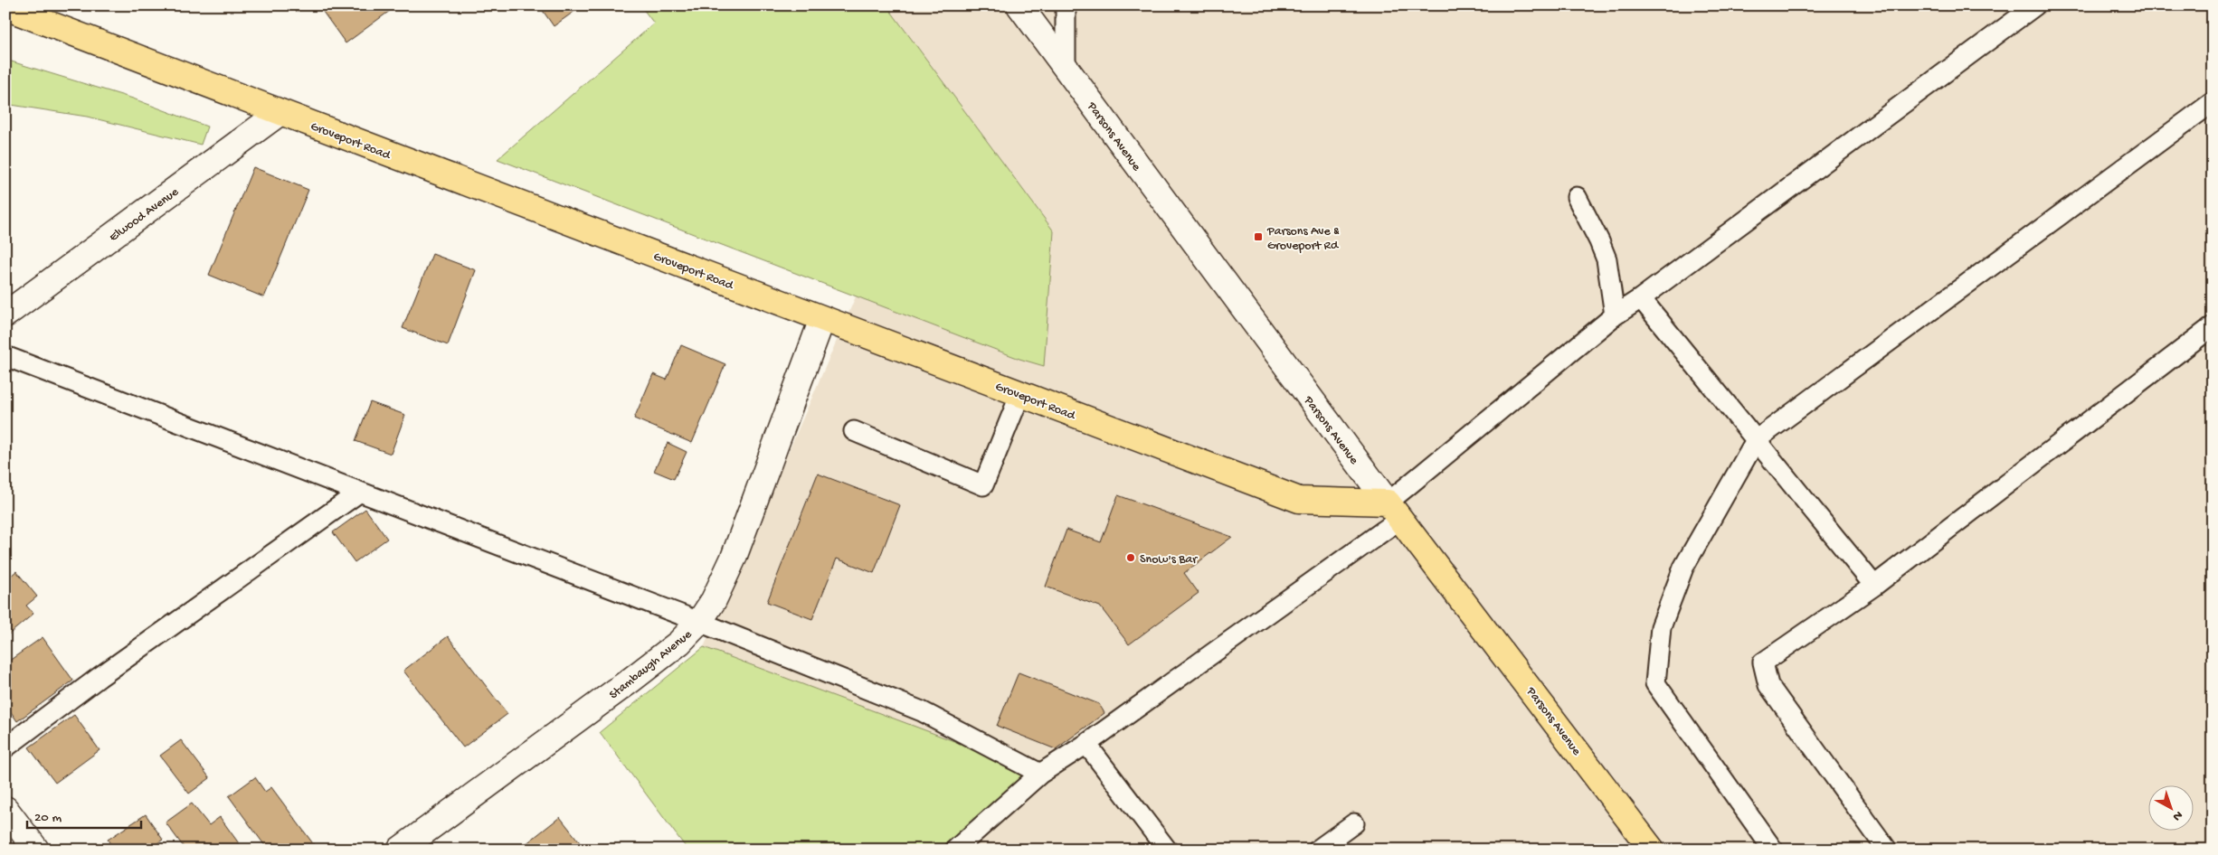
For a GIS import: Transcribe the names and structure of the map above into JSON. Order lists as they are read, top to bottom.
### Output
{
  "streets": {
    "main road": ["Parsons Avenue", "Groveport Road"],
    "street": ["Elwood Avenue", "Stambaugh Avenue"]
  },
  "crossings": [
    ["Parsons Avenue", "Groveport Road"],
    ["Groveport Road", "Elwood Avenue"],
    ["Groveport Road", "Stambaugh Avenue"]
  ],
  "places": {
    "transit": ["Parsons Ave & Groveport Rd"],
    "other": ["Snow's Bar"]
  },
  "scale_bar": "20 m",
  "north": "bottom right"
}
